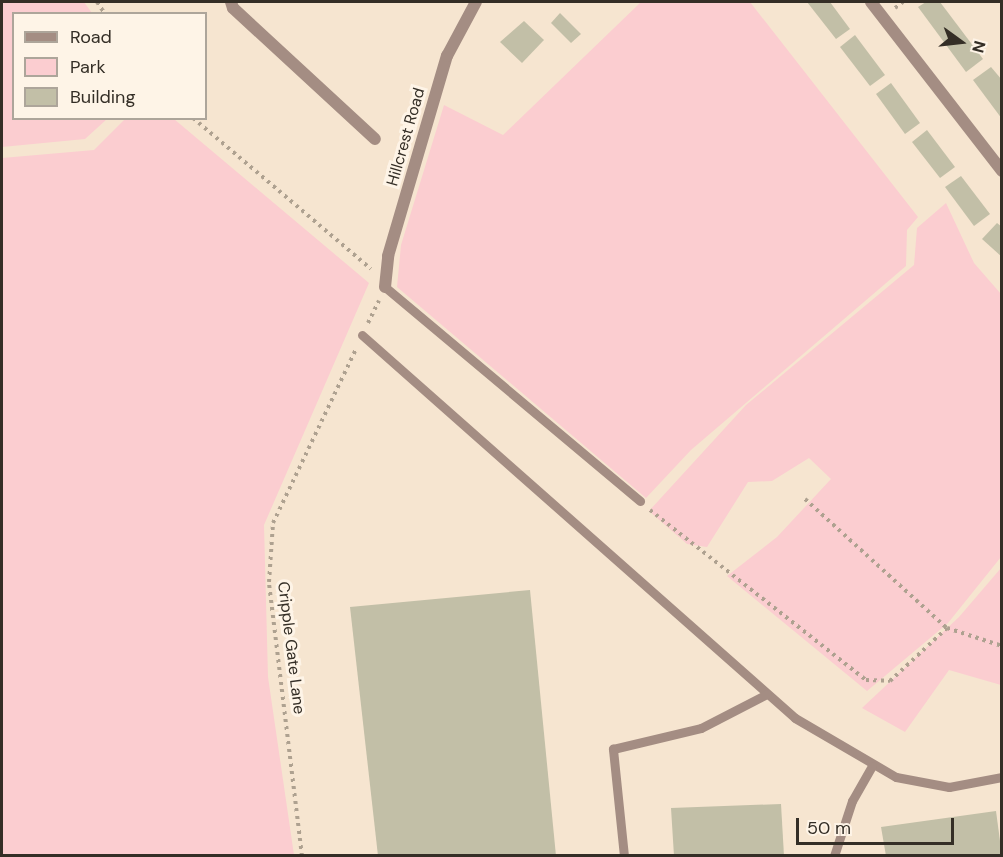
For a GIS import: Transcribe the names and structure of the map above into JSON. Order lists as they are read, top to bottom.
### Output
{
  "streets": {
    "street": ["Hillcrest Road"],
    "path": ["Cripple Gate Lane"]
  },
  "crossings": [
    ["Hillcrest Road", "Cripple Gate Lane"]
  ],
  "legend": ["Road", "Park", "Building"],
  "scale_bar": "50 m",
  "north": "right"
}
